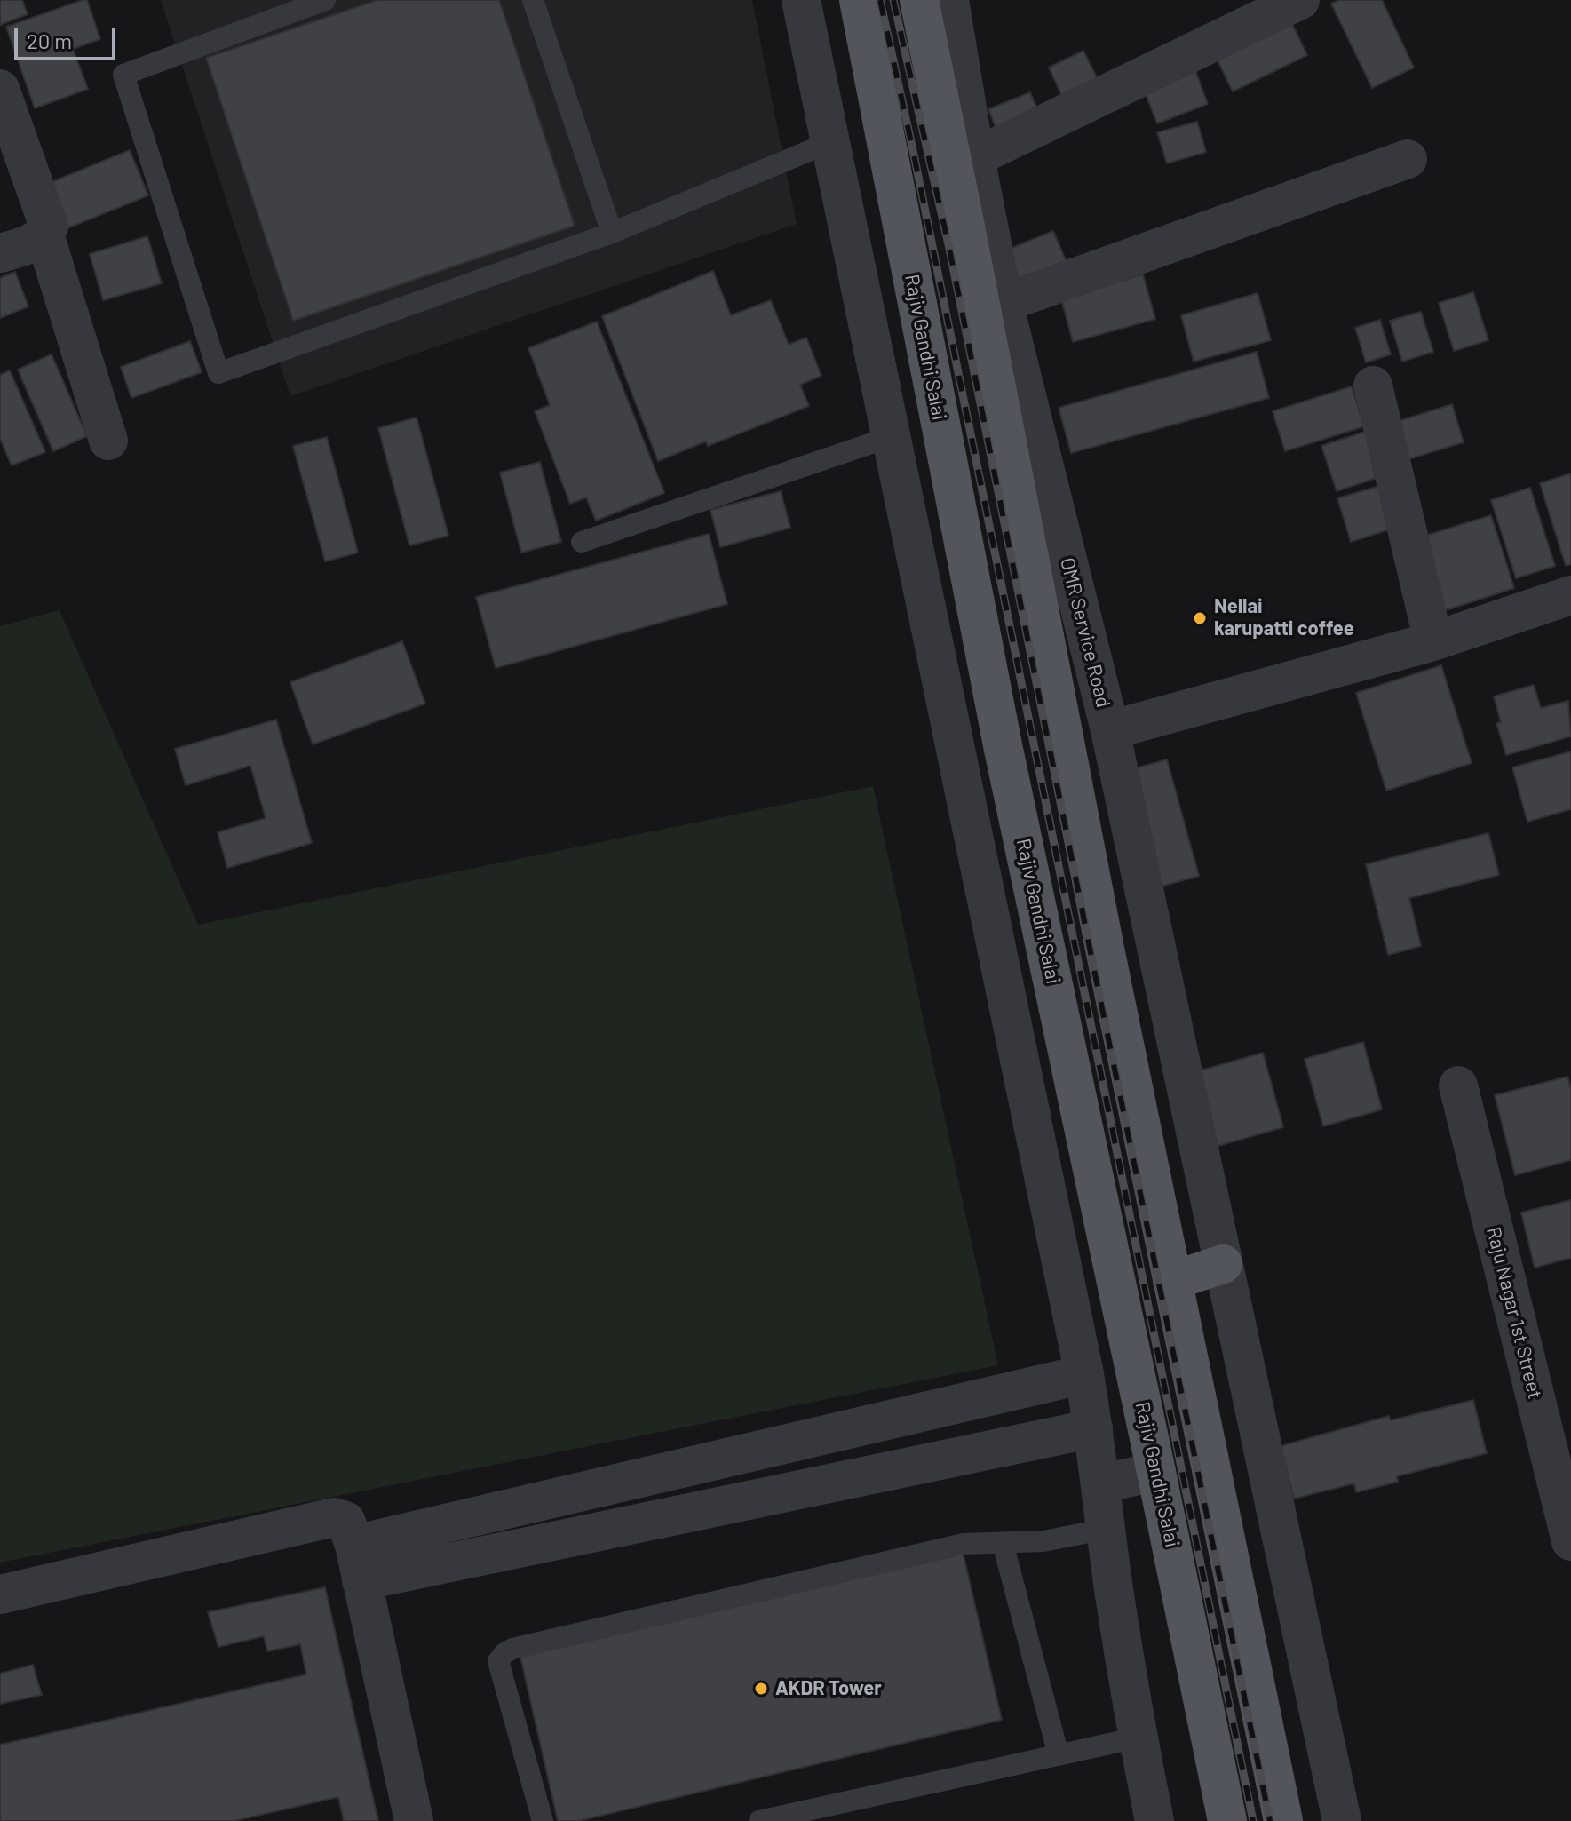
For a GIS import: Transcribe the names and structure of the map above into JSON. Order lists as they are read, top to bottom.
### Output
{
  "streets": {
    "main road": ["Rajiv Gandhi Salai"],
    "street": ["OMR Service Road", "Raju Nagar 1st Street"]
  },
  "places": ["Nellai karupatti coffee", "AKDR Tower"],
  "scale_bar": "20 m"
}
